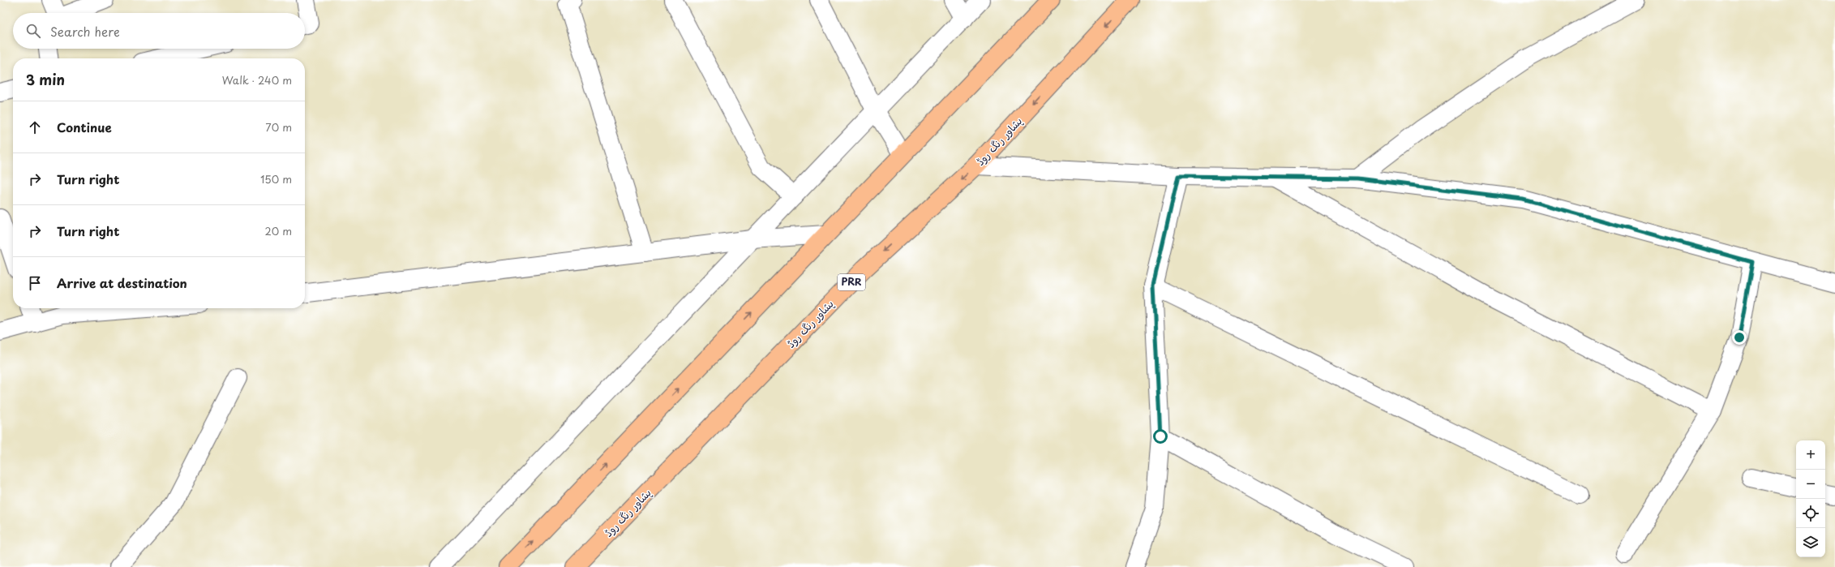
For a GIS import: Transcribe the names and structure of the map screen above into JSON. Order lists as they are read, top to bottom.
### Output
{
  "streets": {
    "highway": ["پشاور رنگ روڈ", "PRR"]
  },
  "page": {
    "search": "Search here",
    "heading": ["3 min", "Walk · 240 m"],
    "list": [
      ["Continue", "70 m"],
      ["Turn right", "150 m"],
      ["Turn right", "20 m"],
      "Arrive at destination"
    ],
    "map_buttons": ["+", "−"]
  }
}
